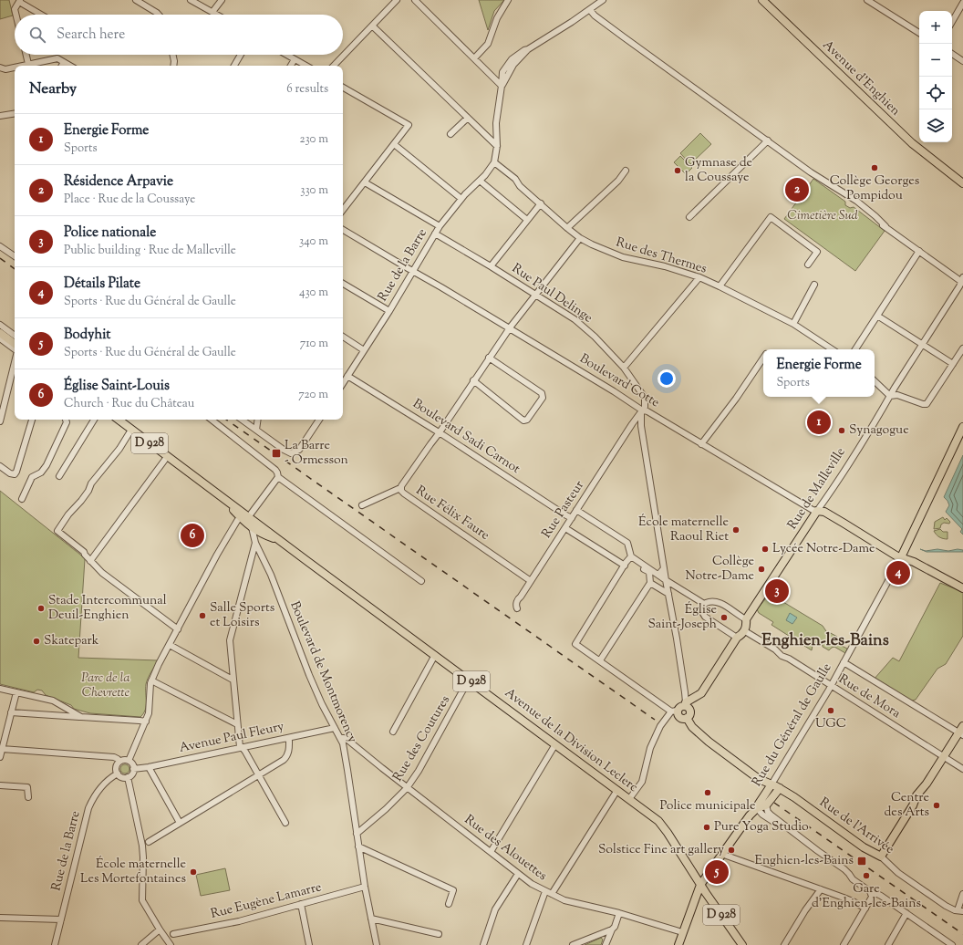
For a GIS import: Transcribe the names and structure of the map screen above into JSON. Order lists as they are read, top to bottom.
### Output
{
  "streets": {
    "main road": [
      "Avenue d'Enghien",
      "Boulevard Cotte",
      "D 928",
      "Rue de Malleville",
      "Rue du Général de Gaulle",
      "Avenue de la Division Leclerc",
      "Rue de l'Arrivée"
    ],
    "street": [
      "Rue des Thermes",
      "Rue de la Barre",
      "Rue Paul Delinge",
      "Boulevard Sadi Carnot",
      "Rue Pasteur",
      "Rue Félix Faure",
      "Boulevard de Montmorency",
      "Rue de Mora",
      "Avenue Paul Fleury",
      "Rue des Coutures",
      "Rue des Alouettes",
      "Rue Eugène Lamarre"
    ]
  },
  "crossings": [
    ["Rue des Thermes", "Rue de la Barre"],
    ["Rue des Thermes", "Rue Félix Faure"],
    ["Rue de la Barre", "Rue Paul Delinge"],
    ["Rue de la Barre", "Boulevard Cotte"],
    ["Rue de la Barre", "Boulevard Sadi Carnot"],
    ["Rue de la Barre", "Avenue Paul Fleury"],
    ["Rue Paul Delinge", "Boulevard Cotte"],
    ["Rue Paul Delinge", "Rue Pasteur"],
    ["Rue Paul Delinge", "Rue Félix Faure"],
    ["Boulevard Cotte", "Rue de Malleville"],
    ["Boulevard Cotte", "Rue Pasteur"],
    ["Boulevard Cotte", "Rue Félix Faure"],
    ["Boulevard Cotte", "Rue du Général de Gaulle"],
    ["Boulevard Sadi Carnot", "Rue Pasteur"],
    ["Boulevard Sadi Carnot", "Rue Félix Faure"],
    ["D 928", "Avenue de la Division Leclerc"],
    ["Rue de Malleville", "Rue de Mora"],
    ["Rue Pasteur", "Rue Félix Faure"],
    ["Boulevard de Montmorency", "Avenue Paul Fleury"],
    ["Boulevard de Montmorency", "Rue des Coutures"],
    ["Boulevard de Montmorency", "Avenue de la Division Leclerc"],
    ["Boulevard de Montmorency", "Rue des Alouettes"],
    ["Boulevard de Montmorency", "Rue Eugène Lamarre"],
    ["Rue de Mora", "Rue du Général de Gaulle"],
    ["Rue du Général de Gaulle", "Avenue de la Division Leclerc"],
    ["Rue du Général de Gaulle", "Rue de l'Arrivée"],
    ["Rue du Général de Gaulle", "Rue des Alouettes"],
    ["Rue des Coutures", "Avenue de la Division Leclerc"],
    ["Rue des Coutures", "Rue des Alouettes"]
  ],
  "districts": ["Enghien-les-Bains"],
  "parks": ["Cimetière Sud", "Parc de la Chevrette"],
  "places": {
    "other": [
      "Collège Georges Pompidou",
      "Gymnase de la Coussaye",
      "Synagogue",
      "École maternelle Raoul Riet",
      "Lycée Notre-Dame",
      "Collège Notre-Dame",
      "Stade Intercommunal Deuil-Enghien",
      "Salle Sports et Loisirs",
      "Église Saint-Joseph",
      "Skatepark",
      "UGC",
      "Police municipale",
      "Centre des Arts",
      "Pure Yoga Studio",
      "Solstice Fine art gallery",
      "École maternelle Les Mortefontaines",
      "Gare d'Enghien-les-Bains"
    ],
    "transit": ["La Barre - Ormesson", "Enghien-les-Bains"]
  },
  "page": {
    "map_buttons": ["+", "−"],
    "search": "Search here",
    "heading": ["Nearby", "6 results"],
    "list": [
      {
        "mark": "1",
        "name": "Energie Forme",
        "note": "Sports",
        "value": "230 m"
      },
      {
        "mark": "2",
        "name": "Résidence Arpavie",
        "note": "Place · Rue de la Coussaye",
        "value": "330 m"
      },
      {
        "mark": "3",
        "name": "Police nationale",
        "note": "Public building · Rue de Malleville",
        "value": "340 m"
      },
      {
        "mark": "4",
        "name": "Détails Pilate",
        "note": "Sports · Rue du Général de Gaulle",
        "value": "430 m"
      },
      {
        "mark": "5",
        "name": "Bodyhit",
        "note": "Sports · Rue du Général de Gaulle",
        "value": "710 m"
      },
      {
        "mark": "6",
        "name": "Église Saint-Louis",
        "note": "Church · Rue du Château",
        "value": "720 m"
      }
    ],
    "pins": [
      "2",
      "1",
      "6",
      "4",
      "3",
      "5"
    ],
    "popup": ["Energie Forme", "Sports"]
  }
}
